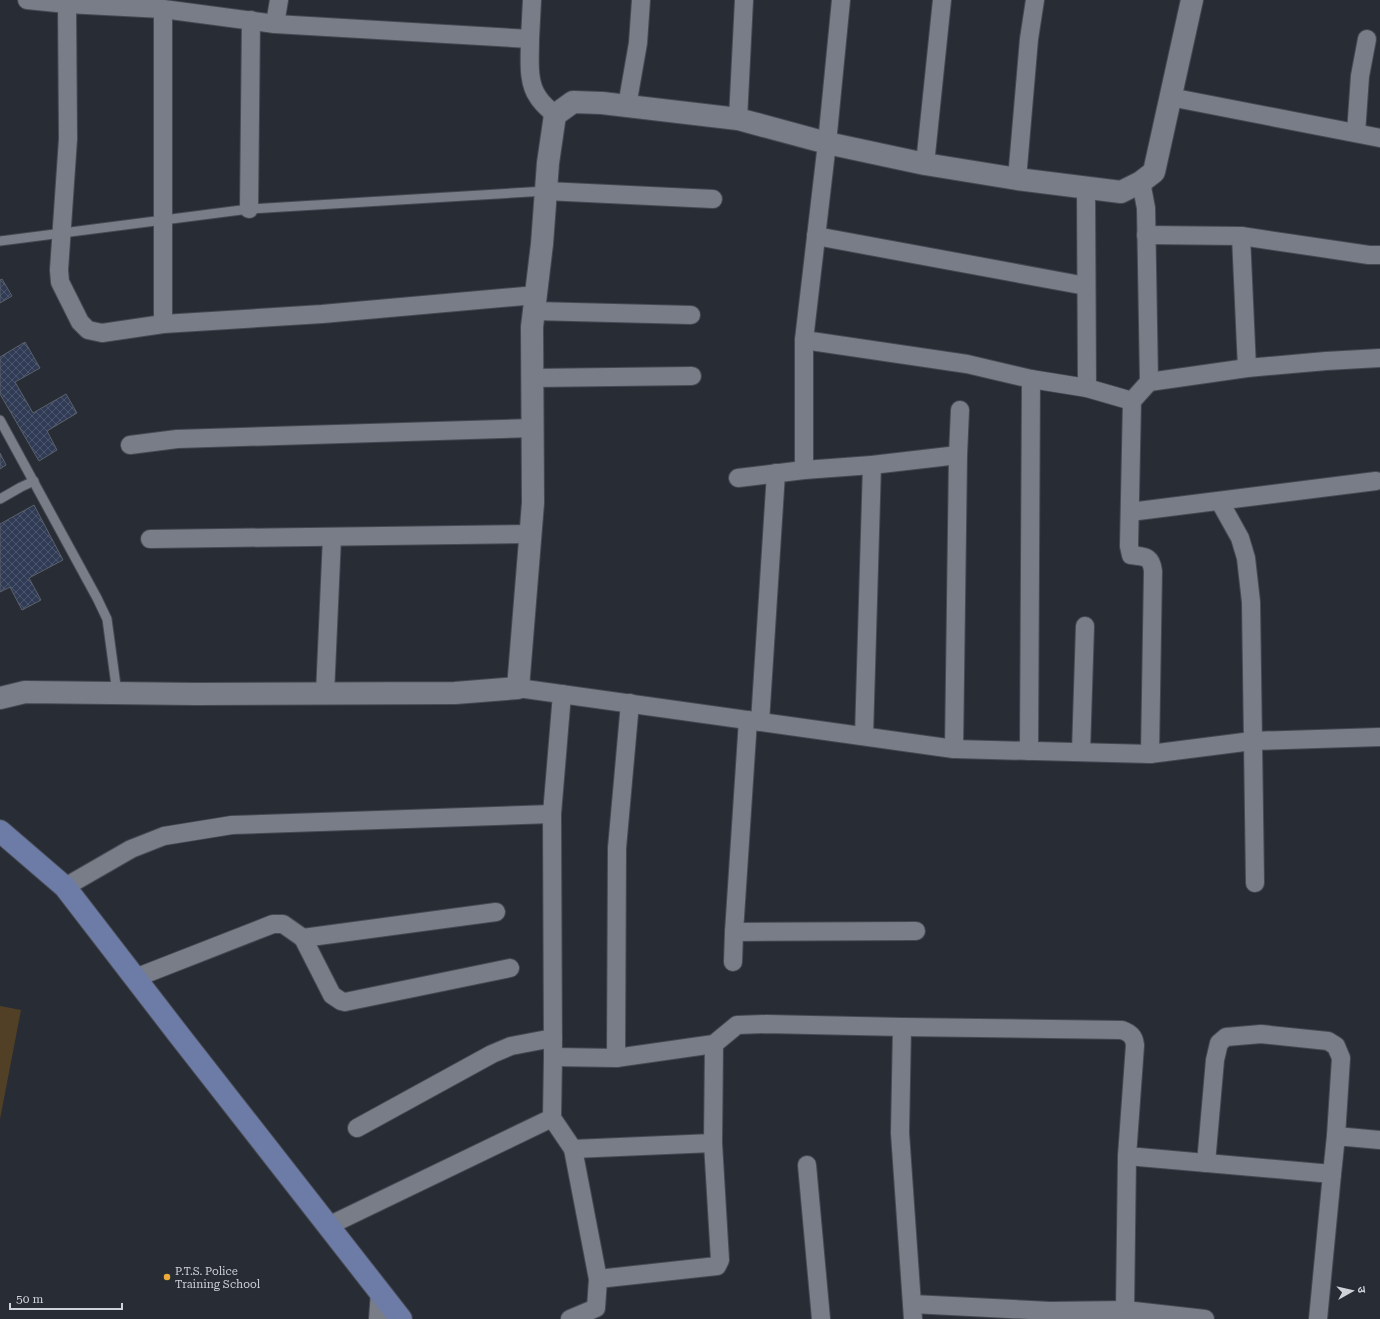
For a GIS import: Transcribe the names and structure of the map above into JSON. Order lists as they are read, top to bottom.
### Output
{
  "places": ["P.T.S. Police Training School"],
  "scale_bar": "50 m",
  "north": "right"
}
